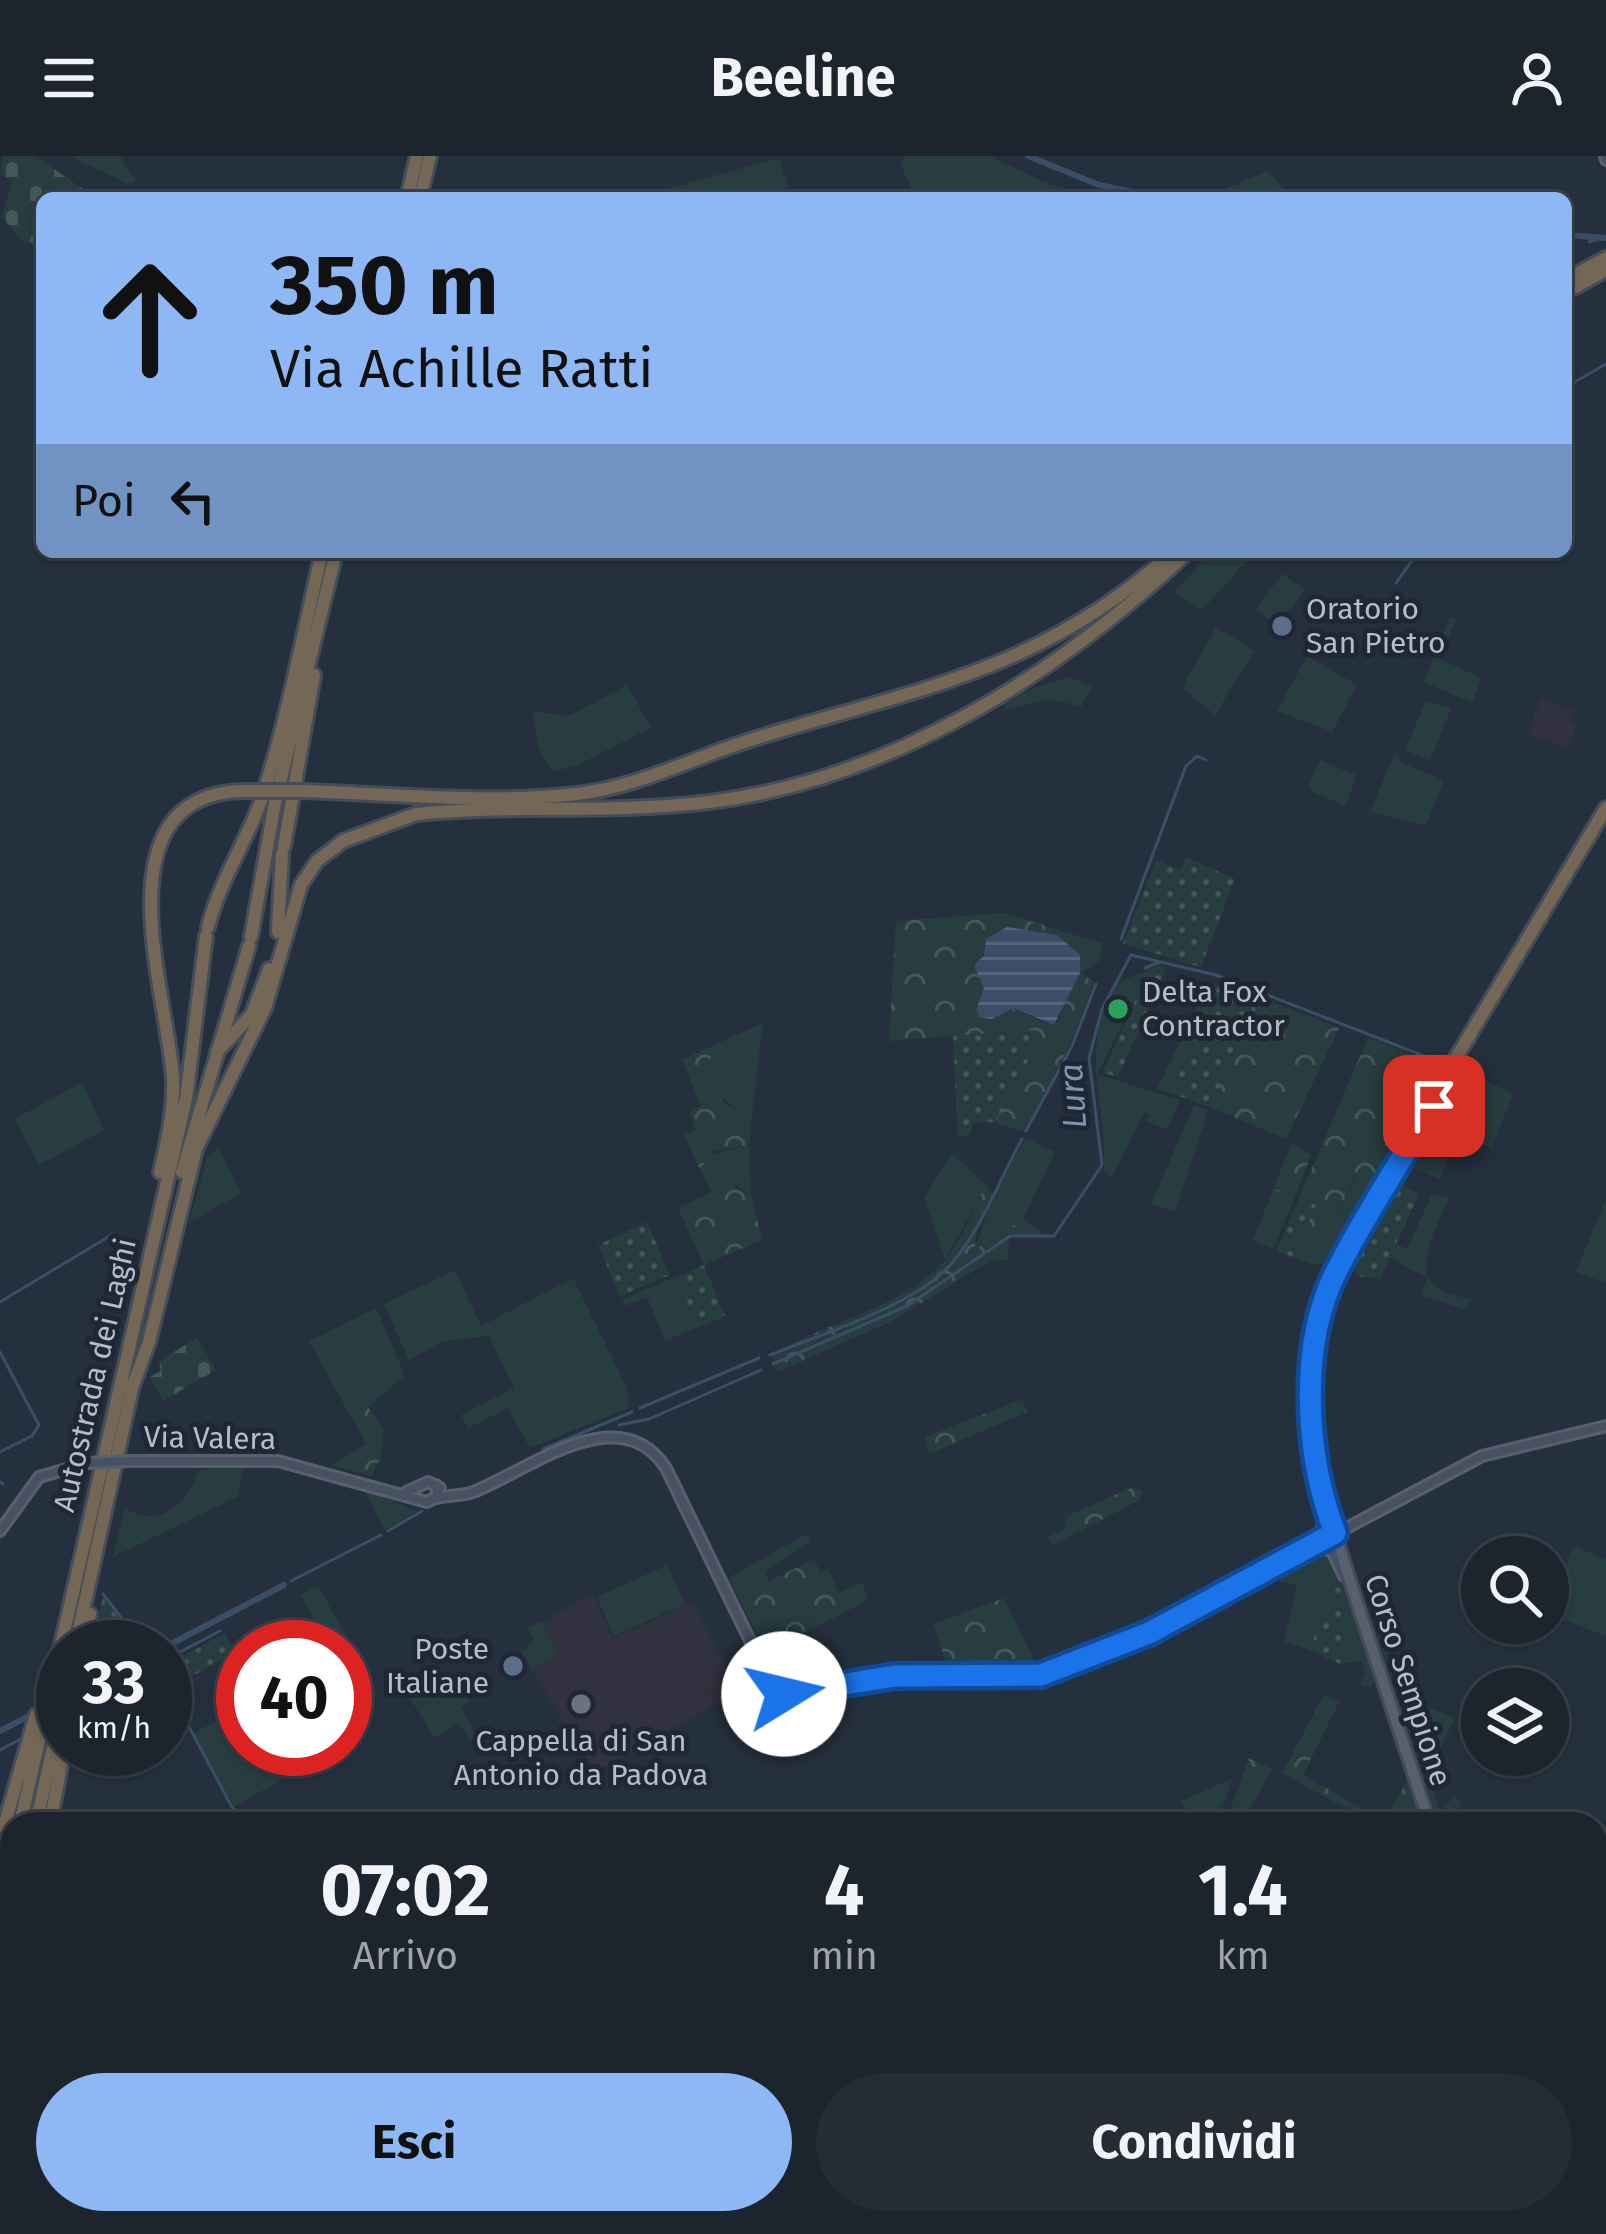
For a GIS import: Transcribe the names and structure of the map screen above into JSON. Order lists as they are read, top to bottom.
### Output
{
  "streets": {
    "highway": ["Autostrada dei Laghi", "Corso Sempione"],
    "street": ["Via Valera"]
  },
  "water": ["Lura"],
  "places": [
    "Oratorio San Pietro",
    "Delta Fox Contractor",
    "Poste Italiane",
    "Cappella di San Antonio da Padova"
  ],
  "page": {
    "header": "Beeline",
    "turn": ["350 m", "Via Achille Ratti"],
    "then": "Poi",
    "speed": "33 km/h",
    "limit": "40",
    "eta": [
      "07:02",
      "Arrivo",
      "4",
      "min",
      "1.4",
      "km"
    ],
    "buttons": ["Esci", "Condividi"]
  }
}
